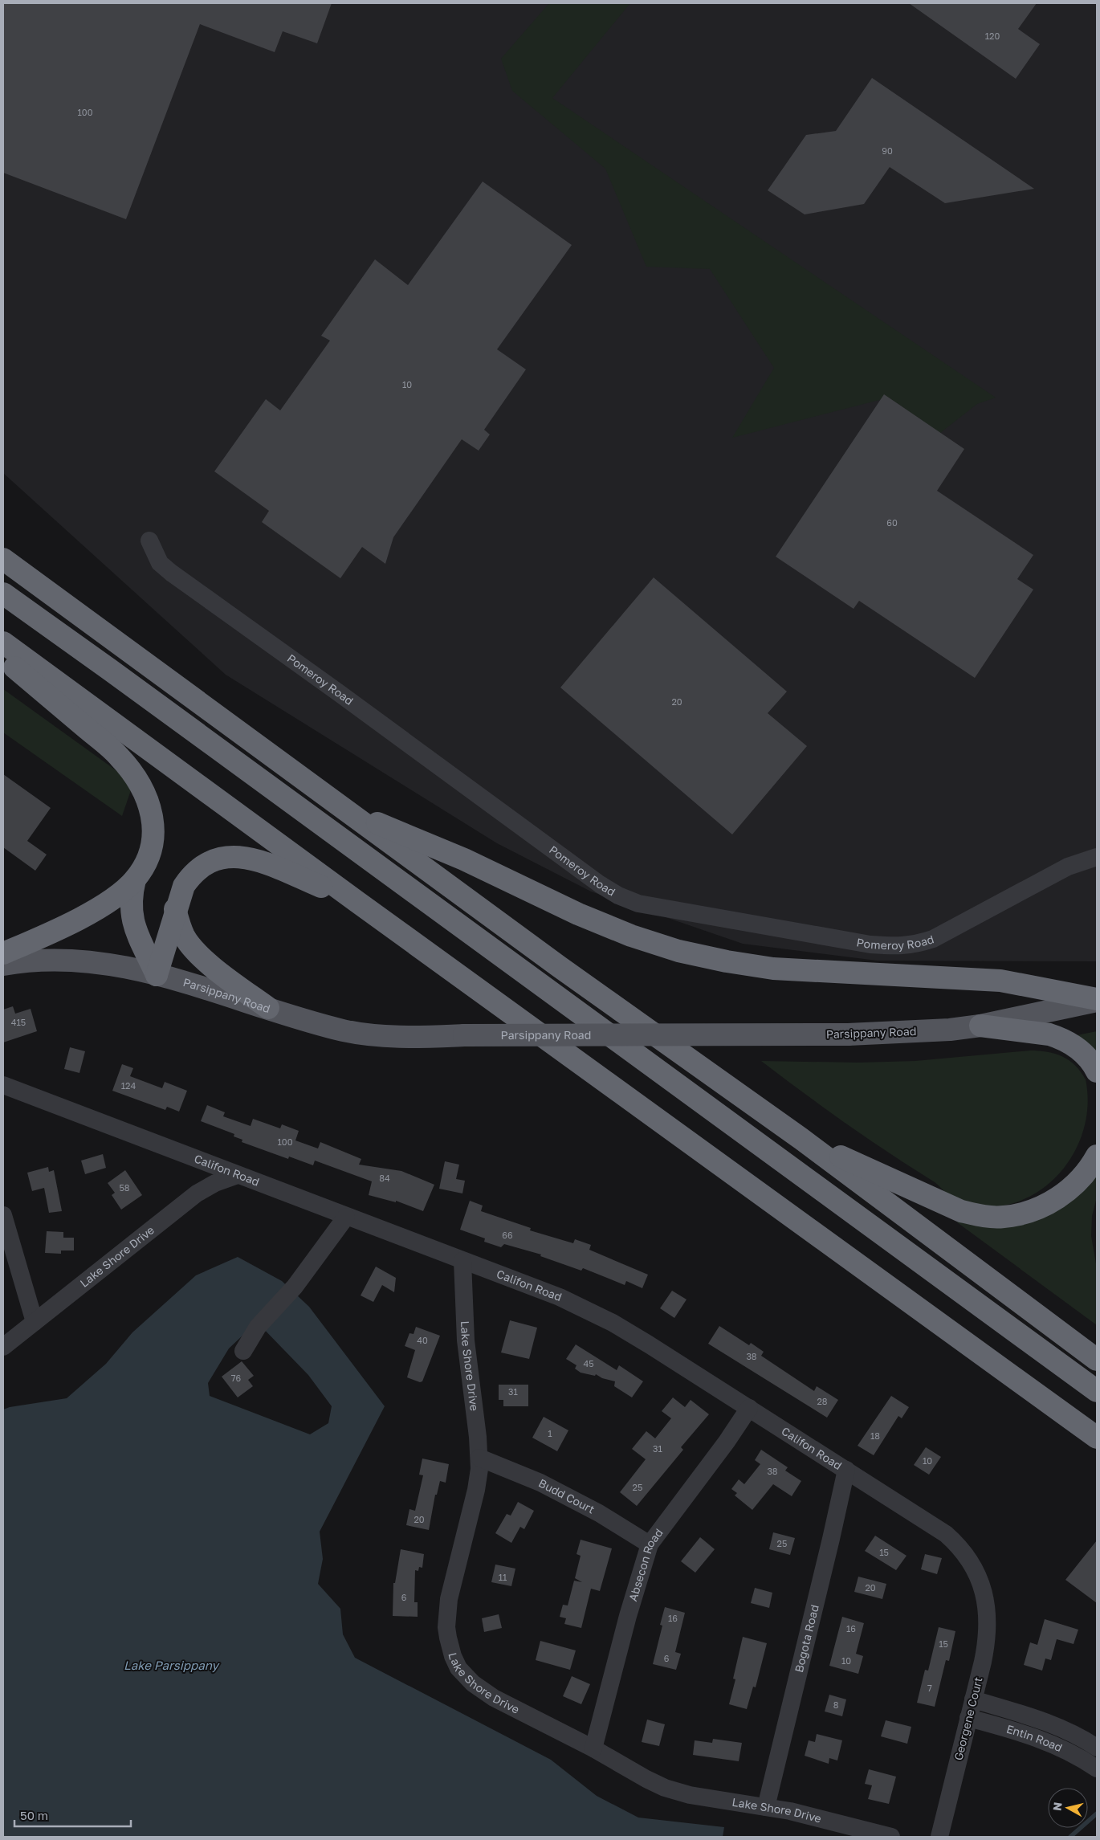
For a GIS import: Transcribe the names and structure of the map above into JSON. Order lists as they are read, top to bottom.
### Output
{
  "streets": {
    "main road": ["Parsippany Road"],
    "street": [
      "Pomeroy Road",
      "Califon Road",
      "Lake Shore Drive",
      "Budd Court",
      "Absecon Road",
      "Bogota Road",
      "Georgene Court",
      "Entin Road"
    ]
  },
  "crossings": [
    ["Califon Road", "Lake Shore Drive"],
    ["Califon Road", "Absecon Road"],
    ["Califon Road", "Bogota Road"],
    ["Califon Road", "Georgene Court"],
    ["Lake Shore Drive", "Budd Court"],
    ["Lake Shore Drive", "Absecon Road"],
    ["Lake Shore Drive", "Bogota Road"],
    ["Budd Court", "Absecon Road"],
    ["Georgene Court", "Entin Road"]
  ],
  "water": ["Lake Parsippany"],
  "house_numbers": [
    "120",
    "100",
    "90",
    "10",
    "60",
    "20",
    "415",
    "124",
    "100",
    "84",
    "58",
    "66",
    "40",
    "38",
    "45",
    "76",
    "31",
    "28",
    "1",
    "18",
    "31",
    "10",
    "38",
    "25",
    "20",
    "25",
    "15",
    "11",
    "20",
    "6",
    "16",
    "16",
    "15",
    "6",
    "10",
    "7",
    "8"
  ],
  "scale_bar": "50 m",
  "north": "left"
}
